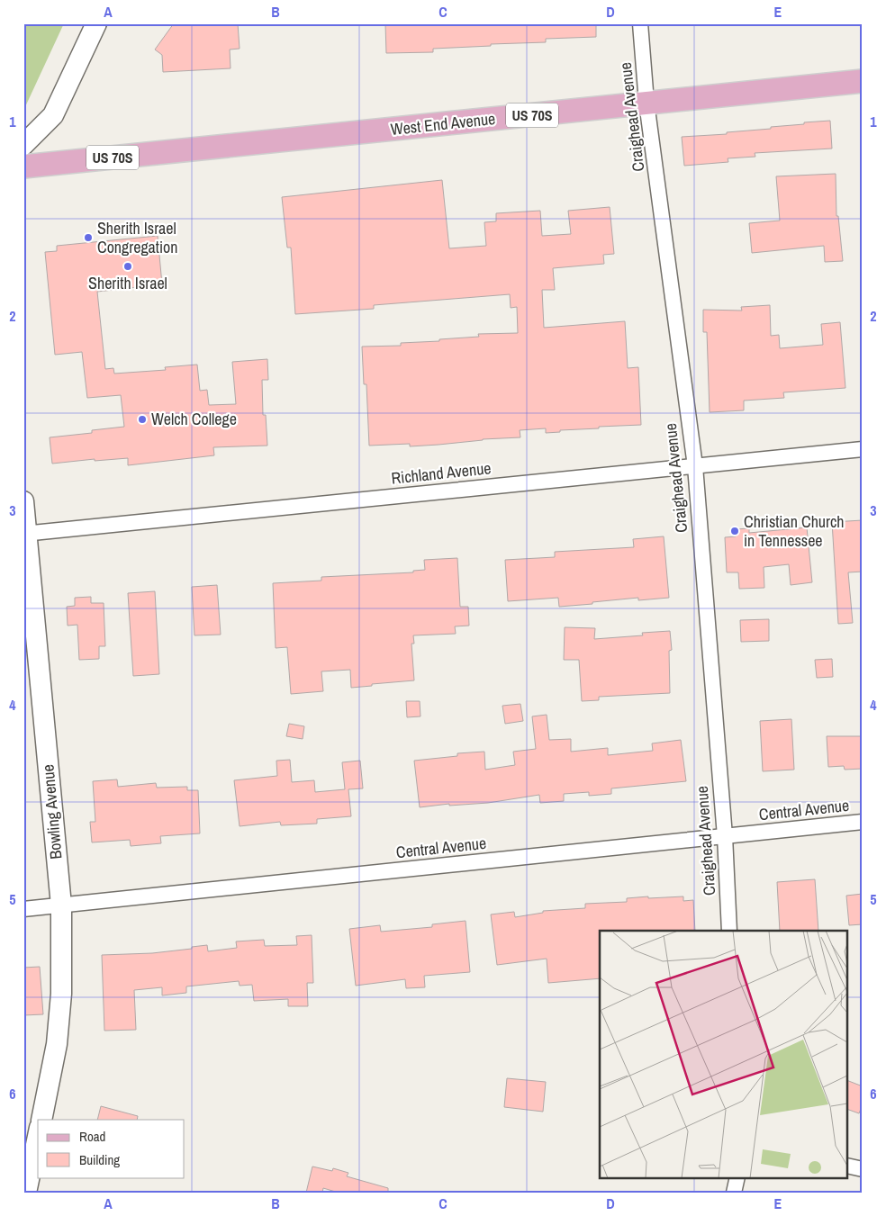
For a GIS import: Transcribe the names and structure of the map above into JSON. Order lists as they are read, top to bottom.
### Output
{
  "streets": {
    "main road": ["US 70S", "West End Avenue"],
    "street": [
      "Craighead Avenue",
      "Richland Avenue",
      "Central Avenue",
      "Bowling Avenue"
    ]
  },
  "crossings": [
    ["Craighead Avenue", "West End Avenue"],
    ["Craighead Avenue", "Richland Avenue"],
    ["Craighead Avenue", "Central Avenue"],
    ["Richland Avenue", "Bowling Avenue"],
    ["Central Avenue", "Bowling Avenue"]
  ],
  "places": [
    "Sherith Israel Congregation",
    "Sherith Israel",
    "Welch College",
    "Christian Church in Tennessee"
  ],
  "legend": ["Road", "Building"],
  "grid": {
    "columns": [
      "A",
      "B",
      "C",
      "D",
      "E"
    ],
    "rows": [
      "1",
      "2",
      "3",
      "4",
      "5",
      "6"
    ]
  }
}
